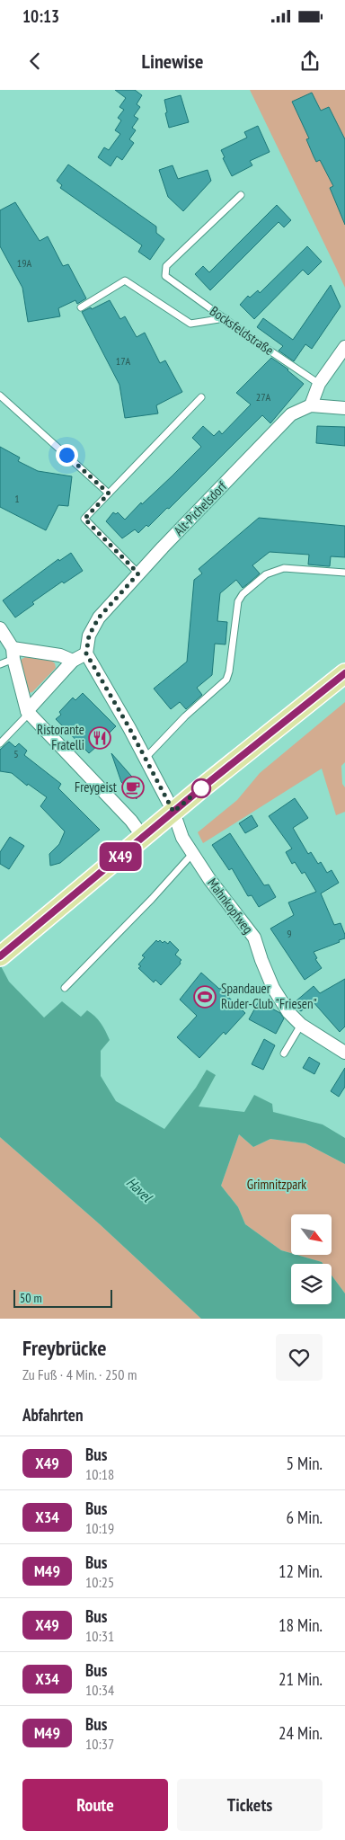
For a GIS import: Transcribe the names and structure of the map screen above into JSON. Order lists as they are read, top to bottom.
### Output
{
  "streets": {
    "street": ["Alt-Pichelsdorf", "Mahnkopfweg"],
    "lane": ["Bocksfeldstraße"]
  },
  "water": ["Havel"],
  "parks": ["Grimnitzpark"],
  "places": {
    "restaurant": ["Ristorante Fratelli"],
    "cafe": ["Freygeist"],
    "sports": ["Spandauer Ruder-Club \"Friesen\""]
  },
  "lines": ["bus line X49"],
  "house_numbers": [
    "19A",
    "17A",
    "27A",
    "1",
    "5",
    "9"
  ],
  "scale_bar": "50 m",
  "north": "bottom right",
  "page": {
    "status": "10:13",
    "header": "Linewise",
    "on_map": "X49",
    "scale": "50 m",
    "heading": [
      ["Freybrücke", "Zu Fuß · 4 Min. · 250 m"],
      "Abfahrten"
    ],
    "list": [
      {
        "mark": "X49",
        "name": "Bus",
        "note": "10:18",
        "value": "5 Min."
      },
      {
        "mark": "X34",
        "name": "Bus",
        "note": "10:19",
        "value": "6 Min."
      },
      {
        "mark": "M49",
        "name": "Bus",
        "note": "10:25",
        "value": "12 Min."
      },
      {
        "mark": "X49",
        "name": "Bus",
        "note": "10:31",
        "value": "18 Min."
      },
      {
        "mark": "X34",
        "name": "Bus",
        "note": "10:34",
        "value": "21 Min."
      },
      {
        "mark": "M49",
        "name": "Bus",
        "note": "10:37",
        "value": "24 Min."
      }
    ],
    "buttons": ["Route", "Tickets"]
  }
}
